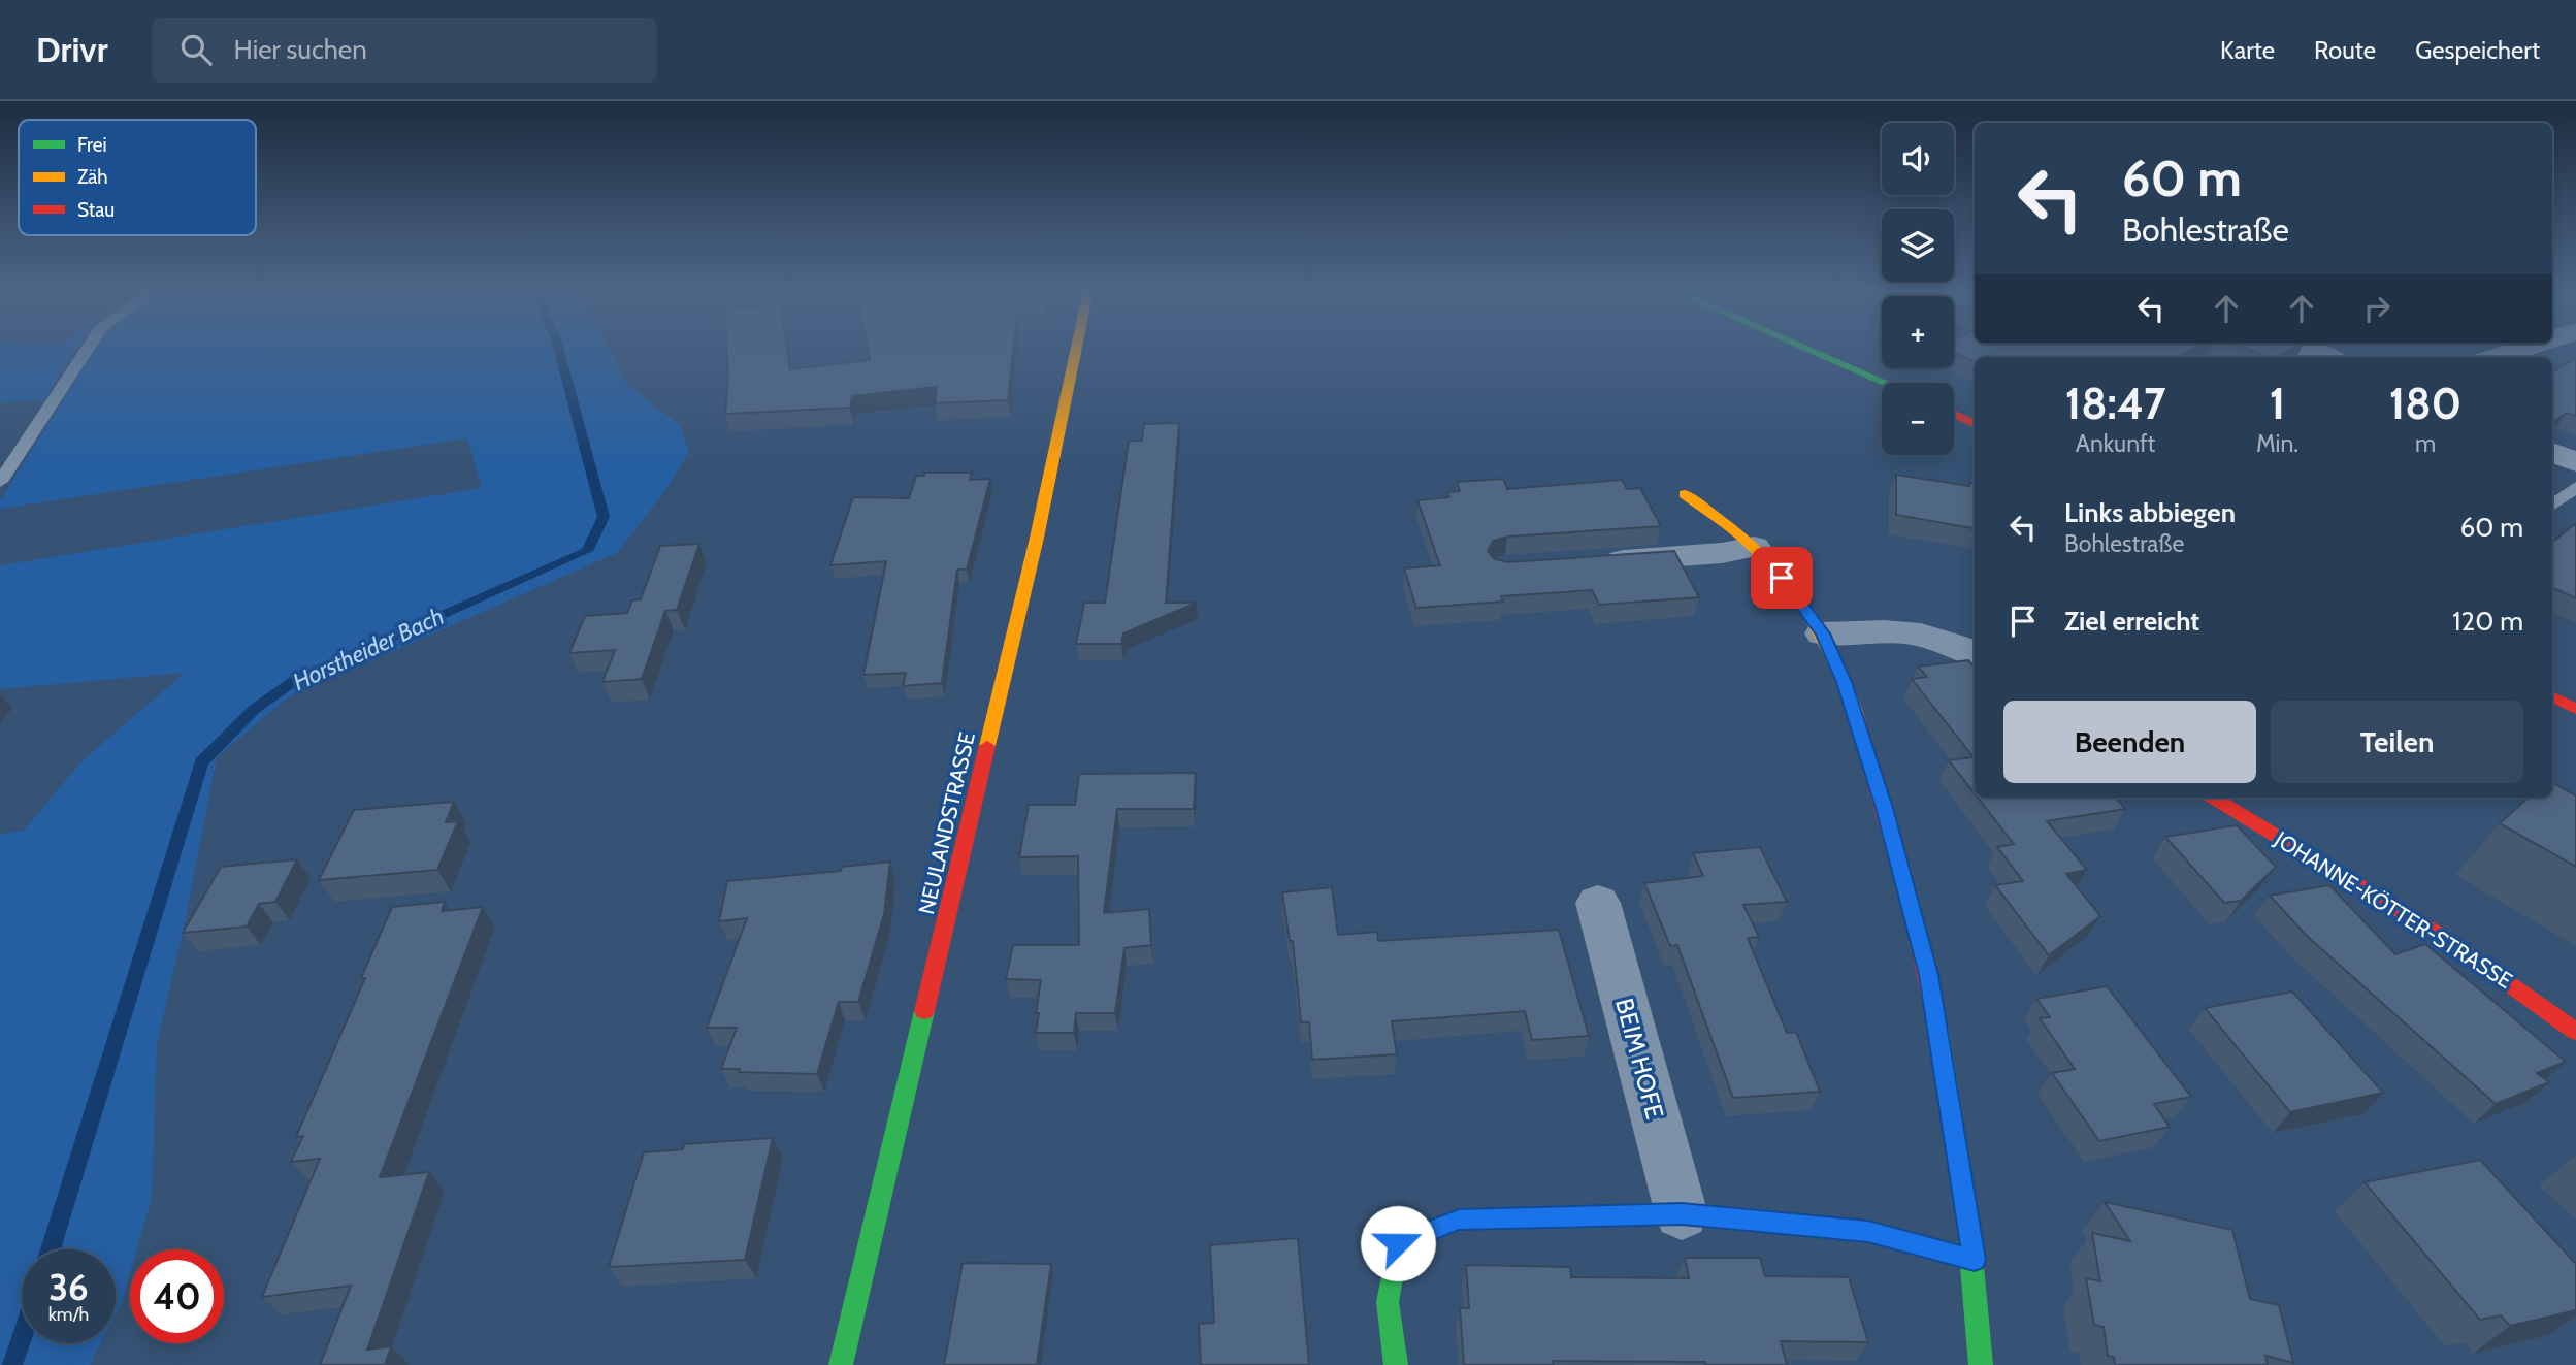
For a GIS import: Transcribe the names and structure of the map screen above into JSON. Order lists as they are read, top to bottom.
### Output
{
  "streets": {
    "street": ["NEULANDSTRASSE", "JOHANNE-KÖTTER-STRASSE", "BEIM HOFE"]
  },
  "water": ["Horstheider Bach"],
  "legend": ["Frei", "Zäh", "Stau"],
  "page": {
    "header": "Drivr",
    "search": "Hier suchen",
    "nav": ["Karte", "Route", "Gespeichert"],
    "map_buttons": ["+", "−"],
    "turn": ["60 m", "Bohlestraße"],
    "eta": [
      "18:47",
      "Ankunft",
      "1",
      "Min.",
      "180",
      "m"
    ],
    "list": [
      {
        "name": "Links abbiegen",
        "note": "Bohlestraße",
        "value": "60 m"
      },
      {
        "name": "Ziel erreicht",
        "value": "120 m"
      }
    ],
    "buttons": ["Beenden", "Teilen"],
    "speed": "36 km/h",
    "limit": "40"
  }
}
